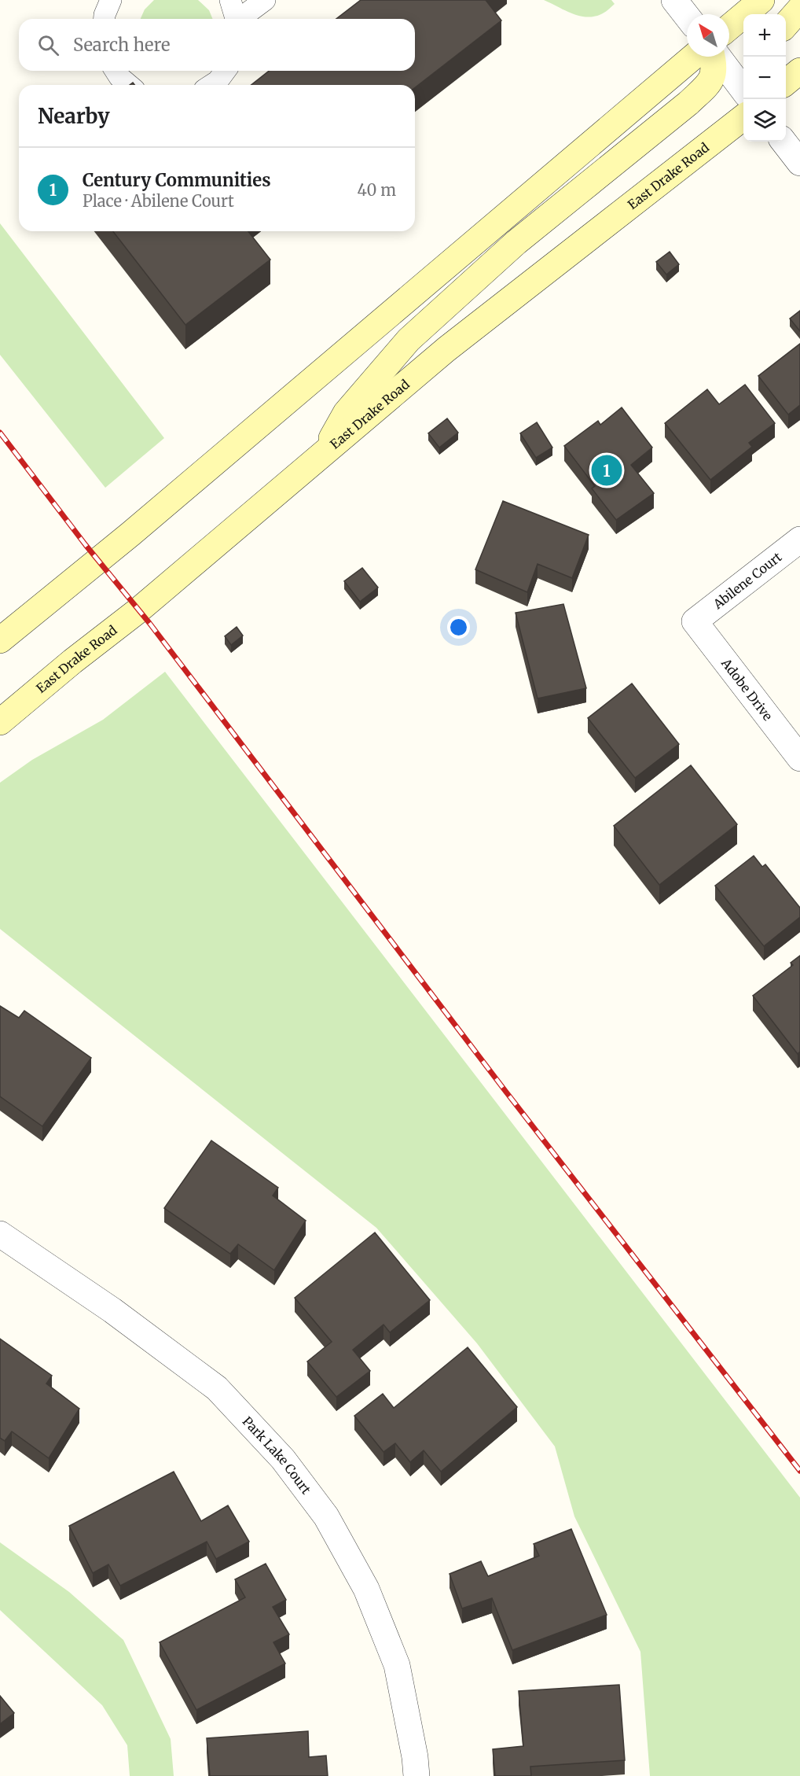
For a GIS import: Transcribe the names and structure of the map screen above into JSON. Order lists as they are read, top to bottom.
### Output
{
  "streets": {
    "main road": ["East Drake Road"],
    "street": ["Abilene Court", "Adobe Drive", "Park Lake Court"]
  },
  "crossings": [
    ["Abilene Court", "Adobe Drive"]
  ],
  "north": "top left",
  "page": {
    "map_buttons": ["+", "−"],
    "search": "Search here",
    "heading": "Nearby",
    "list": [
      {
        "mark": "1",
        "name": "Century Communities",
        "note": "Place · Abilene Court",
        "value": "40 m"
      }
    ],
    "pins": "1"
  }
}
